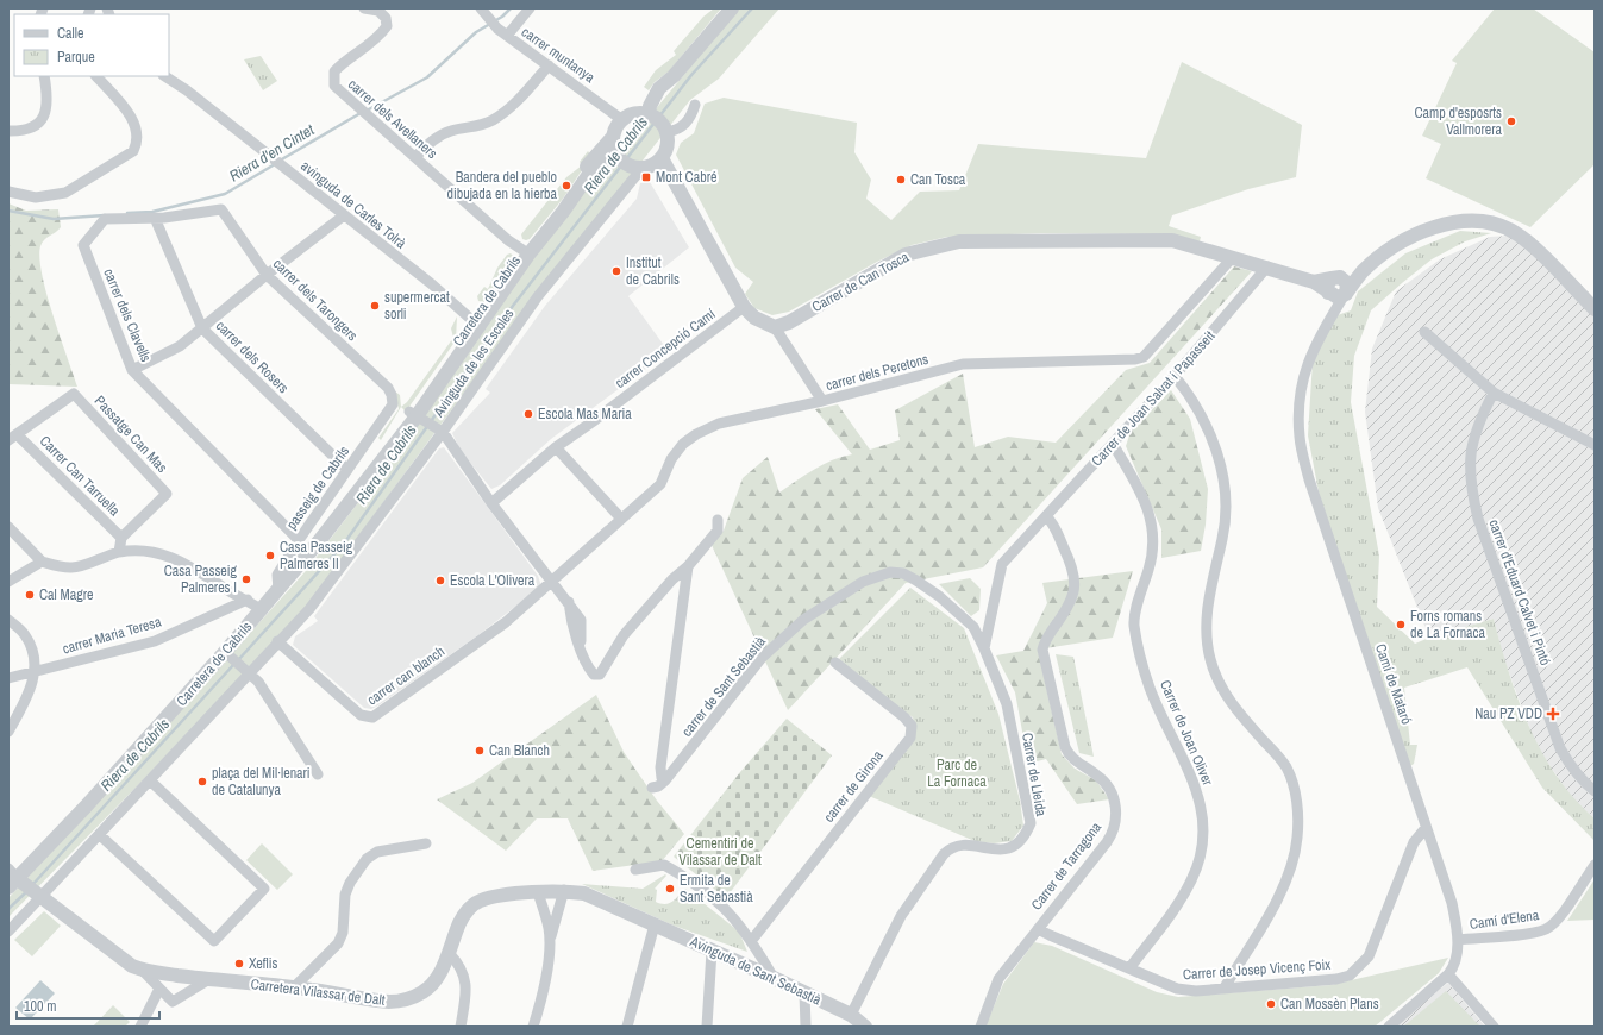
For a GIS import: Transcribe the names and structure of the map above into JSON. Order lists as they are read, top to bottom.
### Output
{
  "streets": {
    "street": [
      "carrer muntanya",
      "carrer dels Avellaners",
      "avinguda de Carles Tolrà",
      "Carrer de Can Tosca",
      "carrer dels Tarongers",
      "Carretera de Cabrils",
      "carrer dels Clavells",
      "carrer Concepció Camí",
      "carrer dels Rosers",
      "Avinguda de les Escoles",
      "carrer dels Peretons",
      "Carrer de Joan Salvat i Papasseit",
      "Passatge Can Mas",
      "Carrer Can Tarruella",
      "passeig de Cabrils",
      "carrer d'Eduard Calvet i Pintó",
      "carrer Maria Teresa",
      "carrer can blanch",
      "Camí de Mataró",
      "carrer de Sant Sebastià",
      "Carrer de Joan Oliver",
      "Carrer de Lleida",
      "carrer de Girona",
      "Carrer de Tarragona",
      "Camí d'Elena",
      "Carrer de Josep Vicenç Foix",
      "Avinguda de Sant Sebastià",
      "Carretera Vilassar de Dalt"
    ]
  },
  "crossings": [
    ["carrer muntanya", "Carretera de Cabrils"],
    ["carrer muntanya", "Avinguda de les Escoles"],
    ["carrer dels Avellaners", "Carretera de Cabrils"],
    ["avinguda de Carles Tolrà", "Carretera de Cabrils"],
    ["Carrer de Can Tosca", "carrer dels Peretons"],
    ["Carrer de Can Tosca", "Carrer de Joan Salvat i Papasseit"],
    ["carrer dels Tarongers", "carrer dels Clavells"],
    ["carrer dels Tarongers", "passeig de Cabrils"],
    ["Carretera de Cabrils", "Avinguda de les Escoles"],
    ["Carretera de Cabrils", "passeig de Cabrils"],
    ["carrer dels Clavells", "carrer dels Rosers"],
    ["carrer dels Clavells", "passeig de Cabrils"],
    ["carrer dels Rosers", "passeig de Cabrils"],
    ["Avinguda de les Escoles", "carrer can blanch"],
    ["Avinguda de les Escoles", "Carretera Vilassar de Dalt"],
    ["carrer dels Peretons", "carrer can blanch"],
    ["Carrer de Joan Salvat i Papasseit", "carrer de Sant Sebastià"],
    ["Carrer de Joan Salvat i Papasseit", "Carrer de Joan Oliver"],
    ["Carrer de Joan Salvat i Papasseit", "Carrer de Lleida"],
    ["Carrer de Joan Salvat i Papasseit", "Carrer de Tarragona"],
    ["Passatge Can Mas", "Carrer Can Tarruella"],
    ["Camí de Mataró", "Camí d'Elena"],
    ["Camí de Mataró", "Carrer de Josep Vicenç Foix"],
    ["carrer de Sant Sebastià", "Carrer de Lleida"],
    ["Carrer de Joan Oliver", "Carrer de Josep Vicenç Foix"],
    ["Carrer de Lleida", "Avinguda de Sant Sebastià"],
    ["Carrer de Tarragona", "Carrer de Josep Vicenç Foix"],
    ["Avinguda de Sant Sebastià", "Carretera Vilassar de Dalt"]
  ],
  "water": ["Riera d'en Cintet", "Riera de Cabrils"],
  "parks": ["Parc de La Fornaca", "Cementiri de Vilassar de Dalt"],
  "places": {
    "other": [
      "Camp d'esposrts Vallmorera",
      "Can Tosca",
      "Bandera del pueblo dibujada en la hierba",
      "Institut de Cabrils",
      "supermercat sorli",
      "Escola Mas Maria",
      "Casa Passeig Palmeres II",
      "Casa Passeig Palmeres I",
      "Escola L'Olivera",
      "Cal Magre",
      "Forns romans de La Fornaca",
      "Can Blanch",
      "plaça del Mil·lenari de Catalunya",
      "Ermita de Sant Sebastià",
      "Xeflis",
      "Can Mossèn Plans"
    ],
    "transit": ["Mont Cabré"],
    "health": ["Nau PZ VDD"]
  },
  "legend": ["Calle", "Parque"],
  "scale_bar": "100 m"
}
